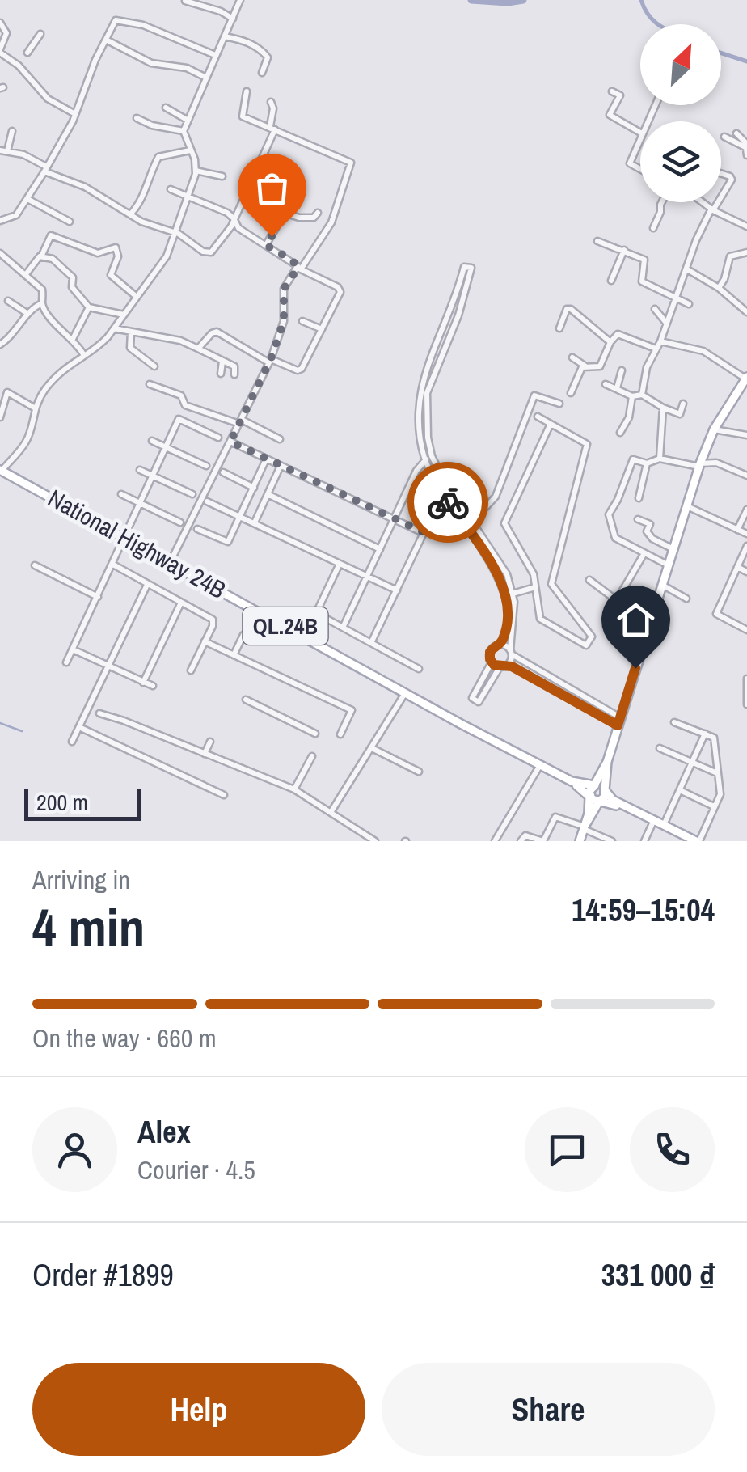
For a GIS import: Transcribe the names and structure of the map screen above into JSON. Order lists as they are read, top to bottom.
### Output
{
  "streets": {
    "main road": ["National Highway 24B", "QL.24B"]
  },
  "scale_bar": "200 m",
  "north": "top right",
  "page": {
    "scale": "200 m",
    "heading": ["4 min", "Arriving in", "14:59–15:04"],
    "panel": [
      "Alex",
      "Courier · 4.5",
      "Order #1899",
      "331 000 ₫"
    ],
    "bar": "On the way · 660 m",
    "buttons": ["Help", "Share"]
  }
}
